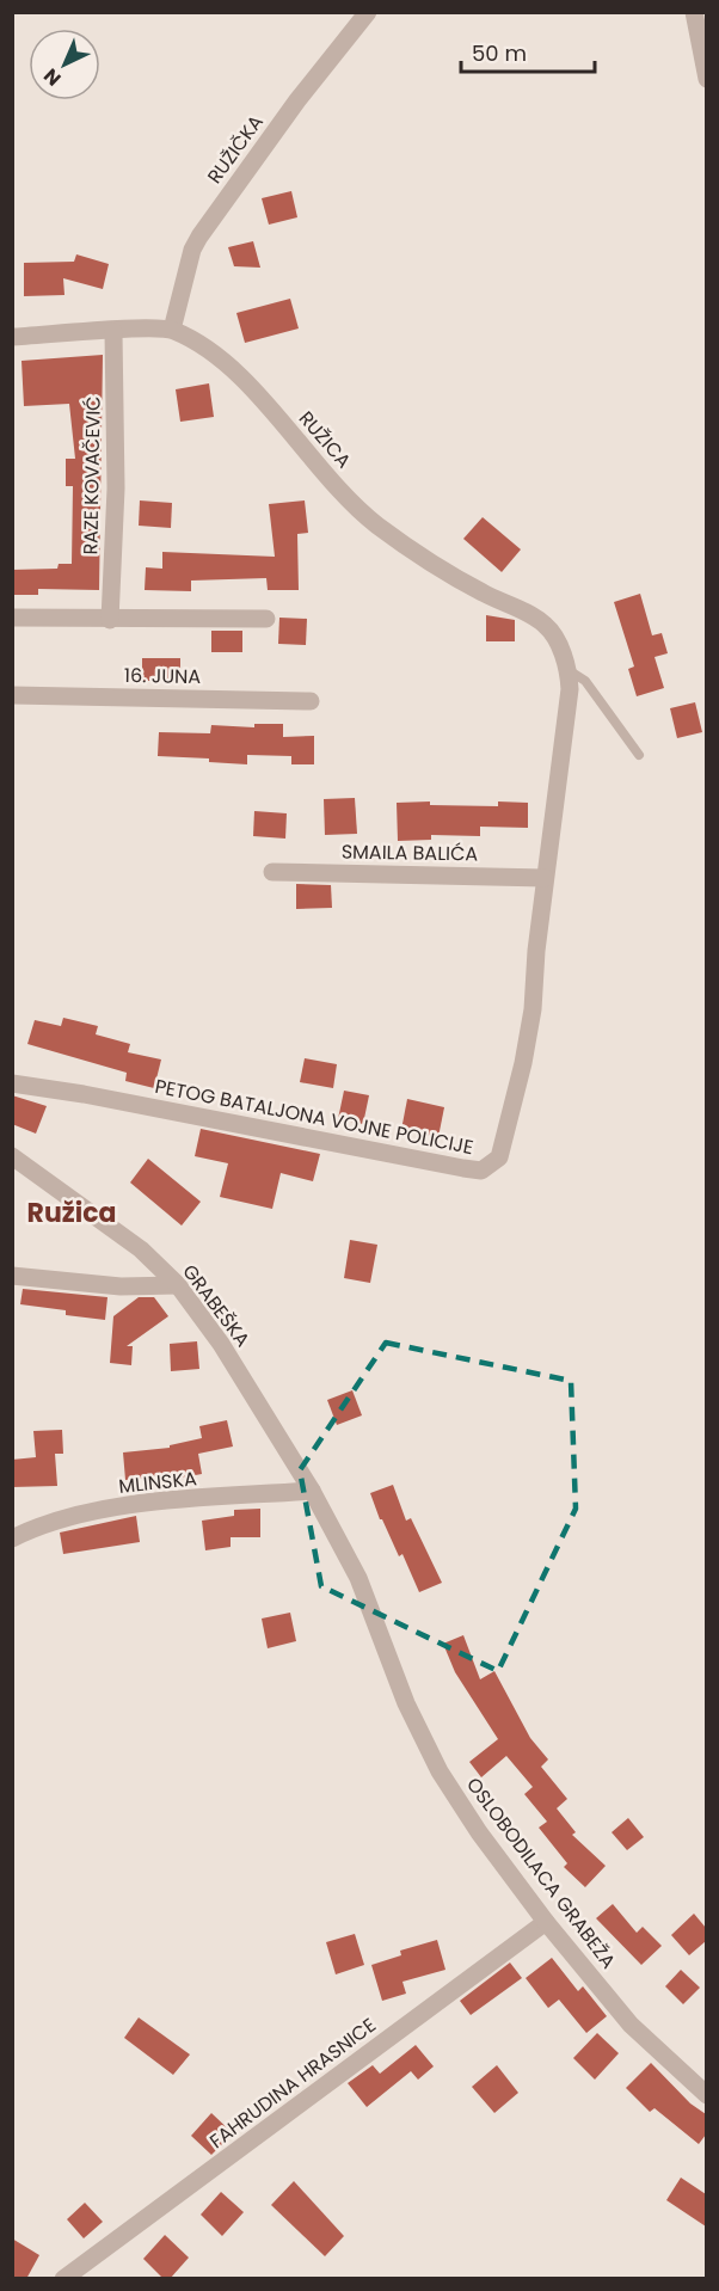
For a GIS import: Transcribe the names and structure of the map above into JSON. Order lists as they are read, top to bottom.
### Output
{
  "streets": {
    "street": [
      "RUŽIČKA",
      "RUŽICA",
      "RAZE KOVAČEVIĆ",
      "16. JUNA",
      "SMAILA BALIĆA",
      "PETOG BATALJONA VOJNE POLICIJE",
      "GRABEŠKA",
      "MLINSKA",
      "OSLOBODILACA GRABEŽA",
      "FAHRUDINA HRASNICE"
    ]
  },
  "crossings": [
    ["RUŽIČKA", "RUŽICA"],
    ["RUŽICA", "PETOG BATALJONA VOJNE POLICIJE"],
    ["SMAILA BALIĆA", "PETOG BATALJONA VOJNE POLICIJE"],
    ["GRABEŠKA", "MLINSKA"],
    ["GRABEŠKA", "OSLOBODILACA GRABEŽA"],
    ["MLINSKA", "OSLOBODILACA GRABEŽA"],
    ["OSLOBODILACA GRABEŽA", "FAHRUDINA HRASNICE"]
  ],
  "districts": ["Ružica"],
  "scale_bar": "50 m",
  "north": "bottom left"
}
